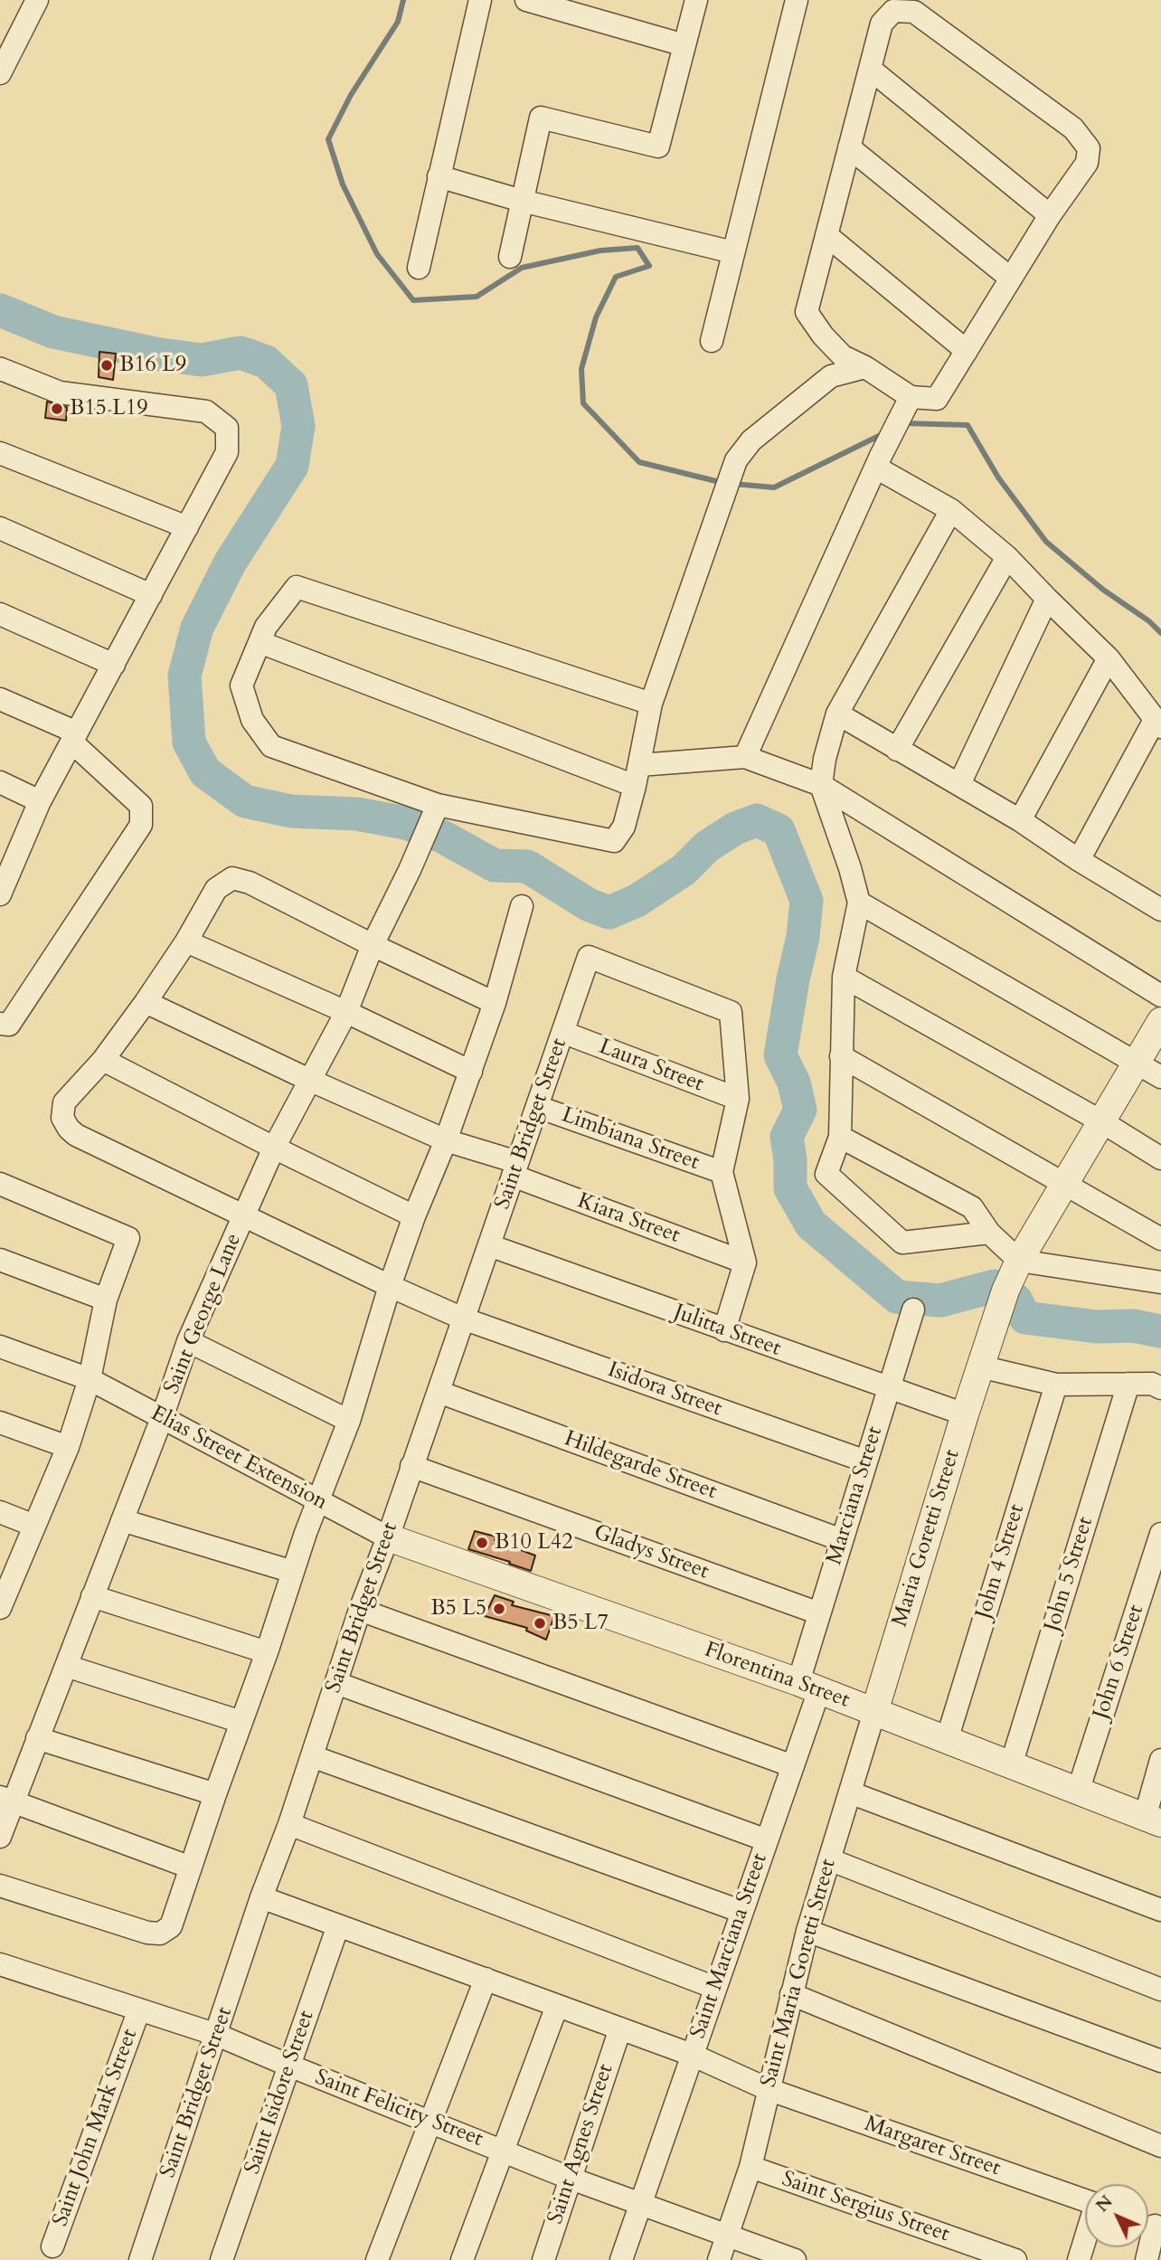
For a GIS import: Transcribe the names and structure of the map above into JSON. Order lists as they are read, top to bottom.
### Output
{
  "streets": {
    "street": [
      "Laura Street",
      "Saint Bridget Street",
      "Limbiana Street",
      "Kiara Street",
      "Saint George Lane",
      "Julitta Street",
      "Isidora Street",
      "Elias Street Extension",
      "Hildegarde Street",
      "Marciana Street",
      "Maria Goretti Street",
      "Gladys Street",
      "John 4 Street",
      "John 5 Street",
      "John 6 Street",
      "Florentina Street",
      "Saint Marciana Street",
      "Saint Maria Goretti Street",
      "Saint Isidore Street",
      "Saint Felicity Street",
      "Saint John Mark Street",
      "Saint Agnes Street",
      "Margaret Street",
      "Saint Sergius Street"
    ]
  },
  "crossings": [
    ["Laura Street", "Saint Bridget Street"],
    ["Saint Bridget Street", "Limbiana Street"],
    ["Saint Bridget Street", "Kiara Street"],
    ["Saint Bridget Street", "Julitta Street"],
    ["Saint Bridget Street", "Isidora Street"],
    ["Saint Bridget Street", "Elias Street Extension"],
    ["Saint Bridget Street", "Hildegarde Street"],
    ["Saint Bridget Street", "Gladys Street"],
    ["Saint Bridget Street", "Florentina Street"],
    ["Saint Bridget Street", "Saint Felicity Street"],
    ["Saint Bridget Street", "Margaret Street"],
    ["Kiara Street", "Saint George Lane"],
    ["Kiara Street", "Isidora Street"],
    ["Saint George Lane", "Isidora Street"],
    ["Saint George Lane", "Elias Street Extension"],
    ["Julitta Street", "Marciana Street"],
    ["Julitta Street", "Maria Goretti Street"],
    ["Isidora Street", "Marciana Street"],
    ["Elias Street Extension", "Florentina Street"],
    ["Hildegarde Street", "Marciana Street"],
    ["Marciana Street", "Gladys Street"],
    ["Marciana Street", "Florentina Street"],
    ["Marciana Street", "Saint Marciana Street"],
    ["Maria Goretti Street", "Florentina Street"],
    ["Maria Goretti Street", "Saint Maria Goretti Street"],
    ["John 4 Street", "Florentina Street"],
    ["John 5 Street", "Florentina Street"],
    ["John 6 Street", "Florentina Street"],
    ["Florentina Street", "Saint Marciana Street"],
    ["Florentina Street", "Saint Maria Goretti Street"],
    ["Saint Marciana Street", "Saint Felicity Street"],
    ["Saint Marciana Street", "Margaret Street"],
    ["Saint Maria Goretti Street", "Saint Felicity Street"],
    ["Saint Maria Goretti Street", "Margaret Street"],
    ["Saint Maria Goretti Street", "Saint Sergius Street"],
    ["Saint Isidore Street", "Saint Felicity Street"],
    ["Saint Isidore Street", "Margaret Street"],
    ["Saint Felicity Street", "Saint John Mark Street"],
    ["Saint Felicity Street", "Saint Agnes Street"],
    ["Saint Agnes Street", "Margaret Street"]
  ],
  "places": [
    "B16 L9",
    "B15 L19",
    "B10 L42",
    "B5 L5",
    "B5 L7"
  ],
  "north": "top left"
}
